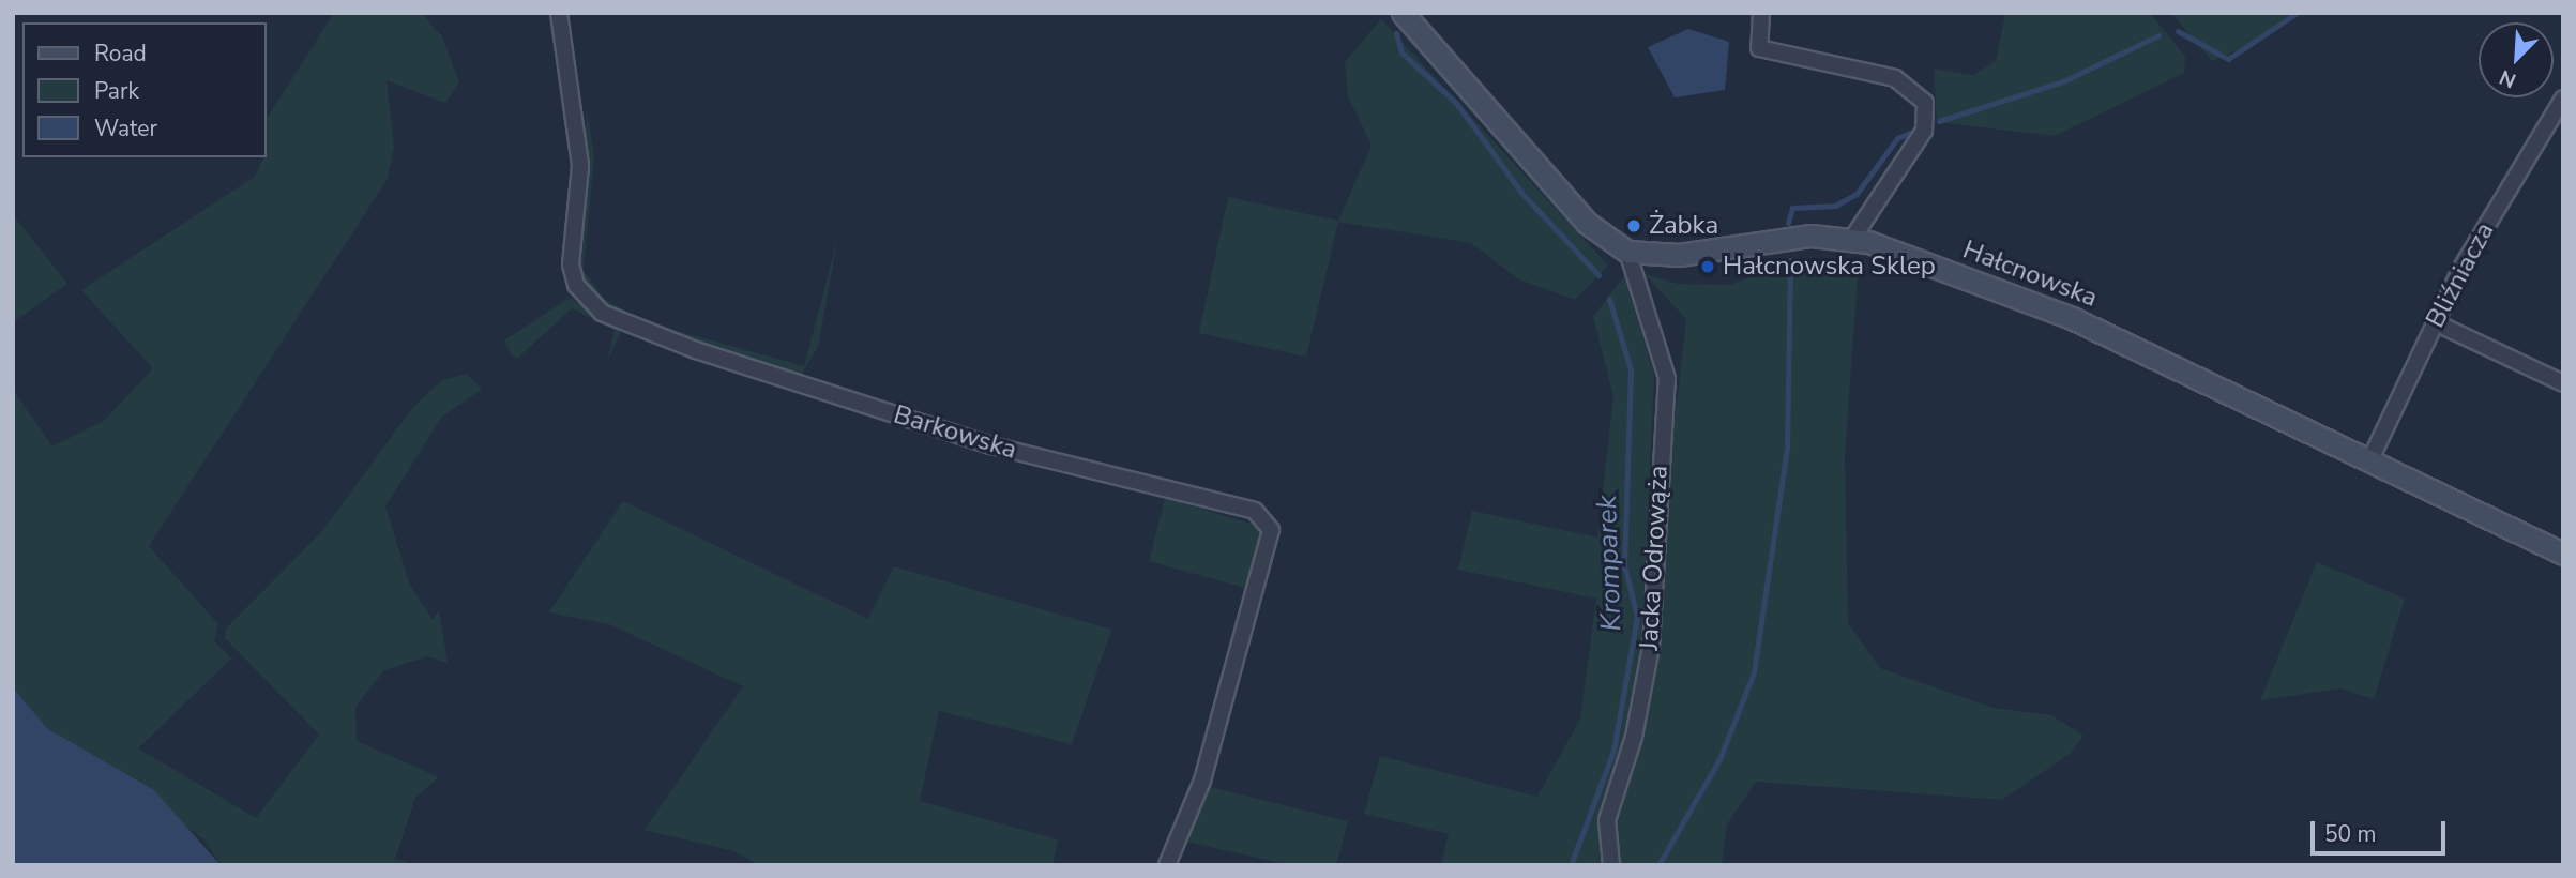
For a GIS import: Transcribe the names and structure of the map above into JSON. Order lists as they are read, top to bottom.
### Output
{
  "streets": {
    "street": [
      "Hałcnowska",
      "Bliźniacza",
      "Barkowska",
      "Jacka Odrowąża"
    ]
  },
  "crossings": [
    ["Hałcnowska", "Bliźniacza"],
    ["Hałcnowska", "Jacka Odrowąża"]
  ],
  "water": ["Kromparek"],
  "places": ["Żabka", "Hałcnowska Sklep"],
  "legend": ["Road", "Park", "Water"],
  "scale_bar": "50 m",
  "north": "bottom left"
}
